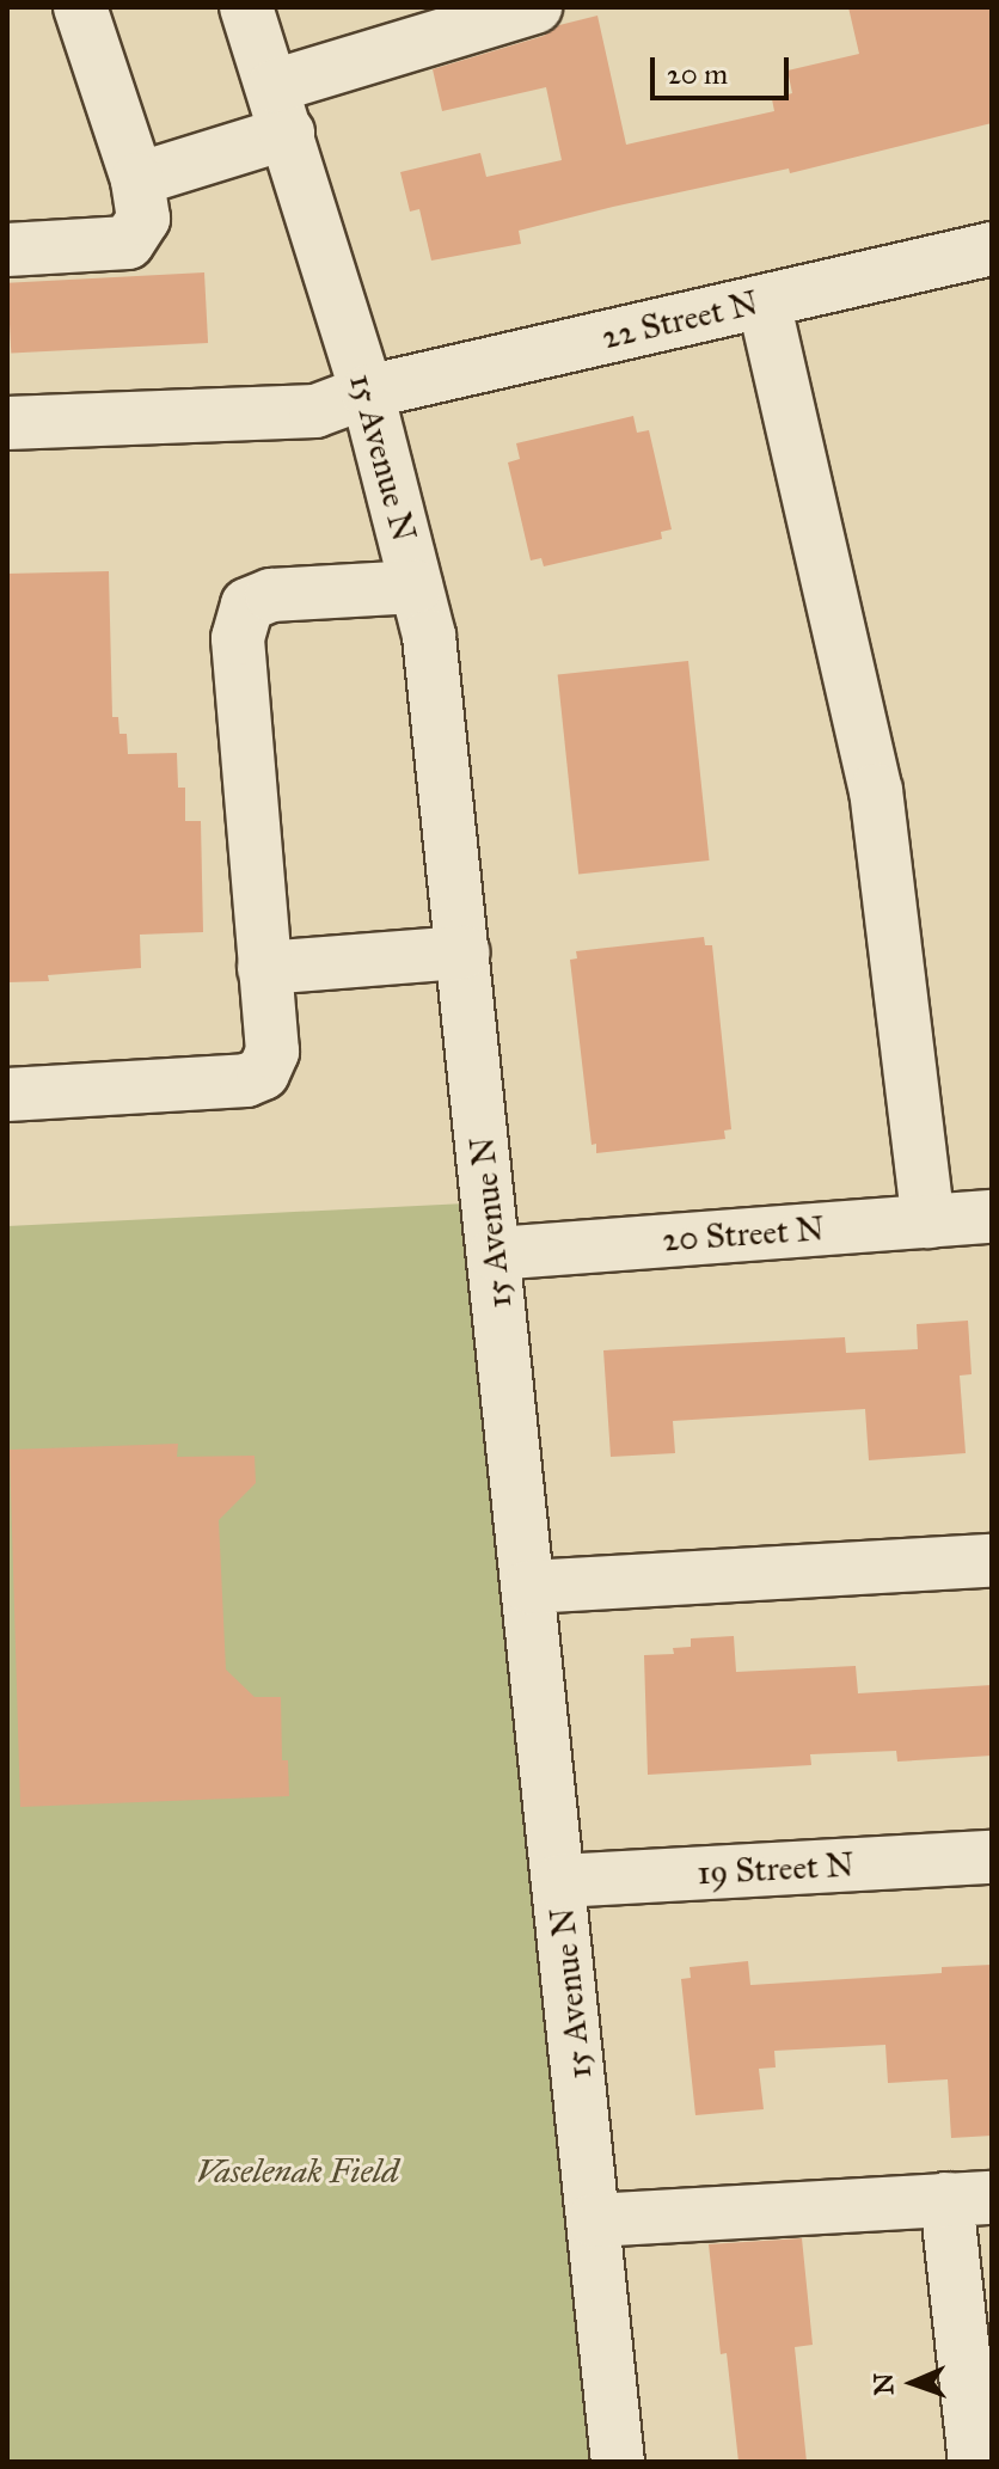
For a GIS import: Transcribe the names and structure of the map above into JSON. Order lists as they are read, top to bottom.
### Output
{
  "streets": {
    "street": [
      "22 Street N",
      "15 Avenue N",
      "20 Street N",
      "19 Street N"
    ]
  },
  "crossings": [
    ["22 Street N", "15 Avenue N"],
    ["15 Avenue N", "20 Street N"],
    ["15 Avenue N", "19 Street N"]
  ],
  "parks": ["Vaselenak Field"],
  "scale_bar": "20 m",
  "north": "left"
}
